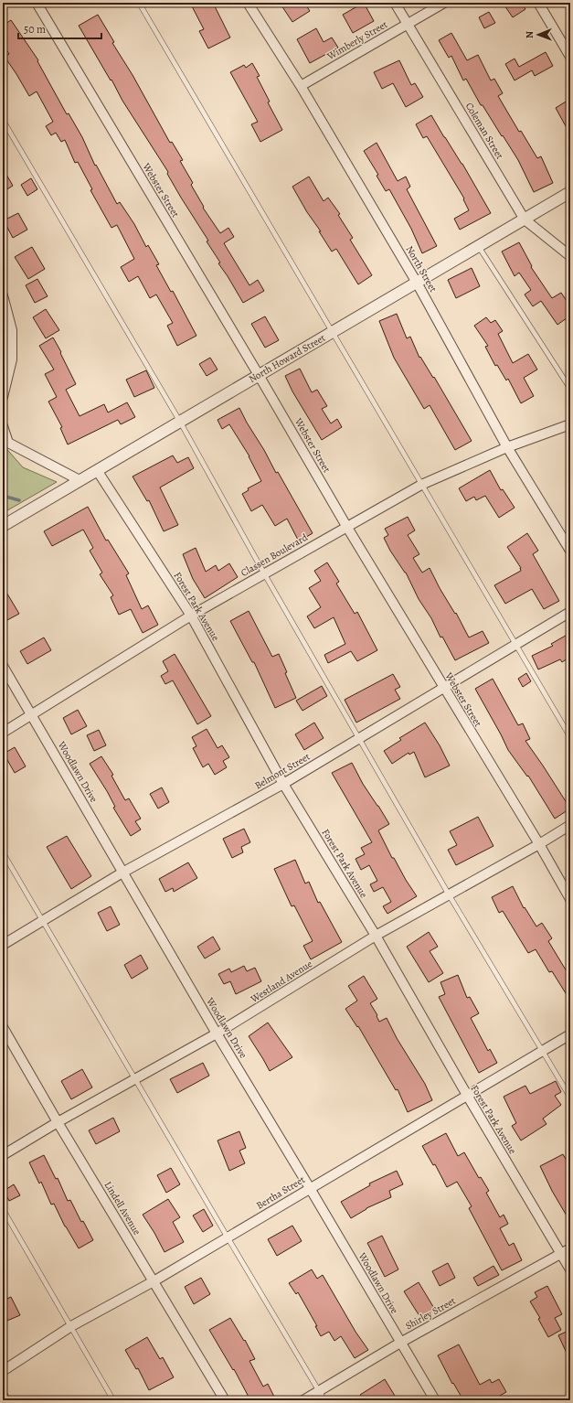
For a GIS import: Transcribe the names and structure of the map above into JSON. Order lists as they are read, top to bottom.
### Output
{
  "streets": {
    "street": [
      "Wimberly Street",
      "Coleman Street",
      "Webster Street",
      "North Street",
      "North Howard Street",
      "Classen Boulevard",
      "Forest Park Avenue",
      "Belmont Street",
      "Woodlawn Drive",
      "Westland Avenue",
      "Bertha Street",
      "Lindell Avenue",
      "Shirley Street"
    ]
  },
  "crossings": [
    ["Wimberly Street", "Coleman Street"],
    ["Wimberly Street", "North Street"],
    ["Coleman Street", "North Howard Street"],
    ["Webster Street", "North Howard Street"],
    ["Webster Street", "Classen Boulevard"],
    ["Webster Street", "Belmont Street"],
    ["Webster Street", "Westland Avenue"],
    ["North Street", "North Howard Street"],
    ["North Street", "Classen Boulevard"],
    ["North Howard Street", "Forest Park Avenue"],
    ["Classen Boulevard", "Forest Park Avenue"],
    ["Classen Boulevard", "Woodlawn Drive"],
    ["Forest Park Avenue", "Belmont Street"],
    ["Forest Park Avenue", "Westland Avenue"],
    ["Forest Park Avenue", "Bertha Street"],
    ["Forest Park Avenue", "Shirley Street"],
    ["Belmont Street", "Woodlawn Drive"],
    ["Woodlawn Drive", "Westland Avenue"],
    ["Woodlawn Drive", "Bertha Street"],
    ["Woodlawn Drive", "Shirley Street"],
    ["Westland Avenue", "Lindell Avenue"],
    ["Bertha Street", "Lindell Avenue"]
  ],
  "scale_bar": "50 m",
  "north": "left"
}
